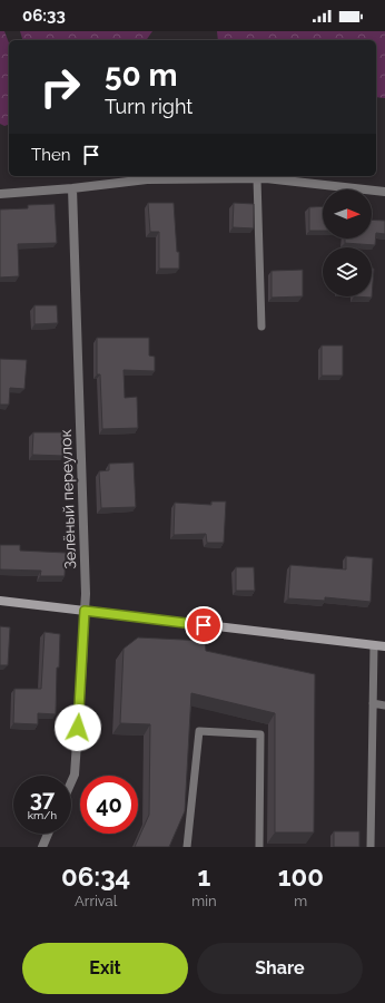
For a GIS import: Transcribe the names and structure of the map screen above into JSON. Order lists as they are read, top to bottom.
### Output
{
  "streets": {
    "street": ["Зелёный переулок"]
  },
  "north": "right",
  "page": {
    "status": "06:33",
    "turn": ["50 m", "Turn right"],
    "then": "Then",
    "speed": "37 km/h",
    "limit": "40",
    "eta": [
      "06:34",
      "Arrival",
      "1",
      "min",
      "100",
      "m"
    ],
    "buttons": ["Exit", "Share"]
  }
}
